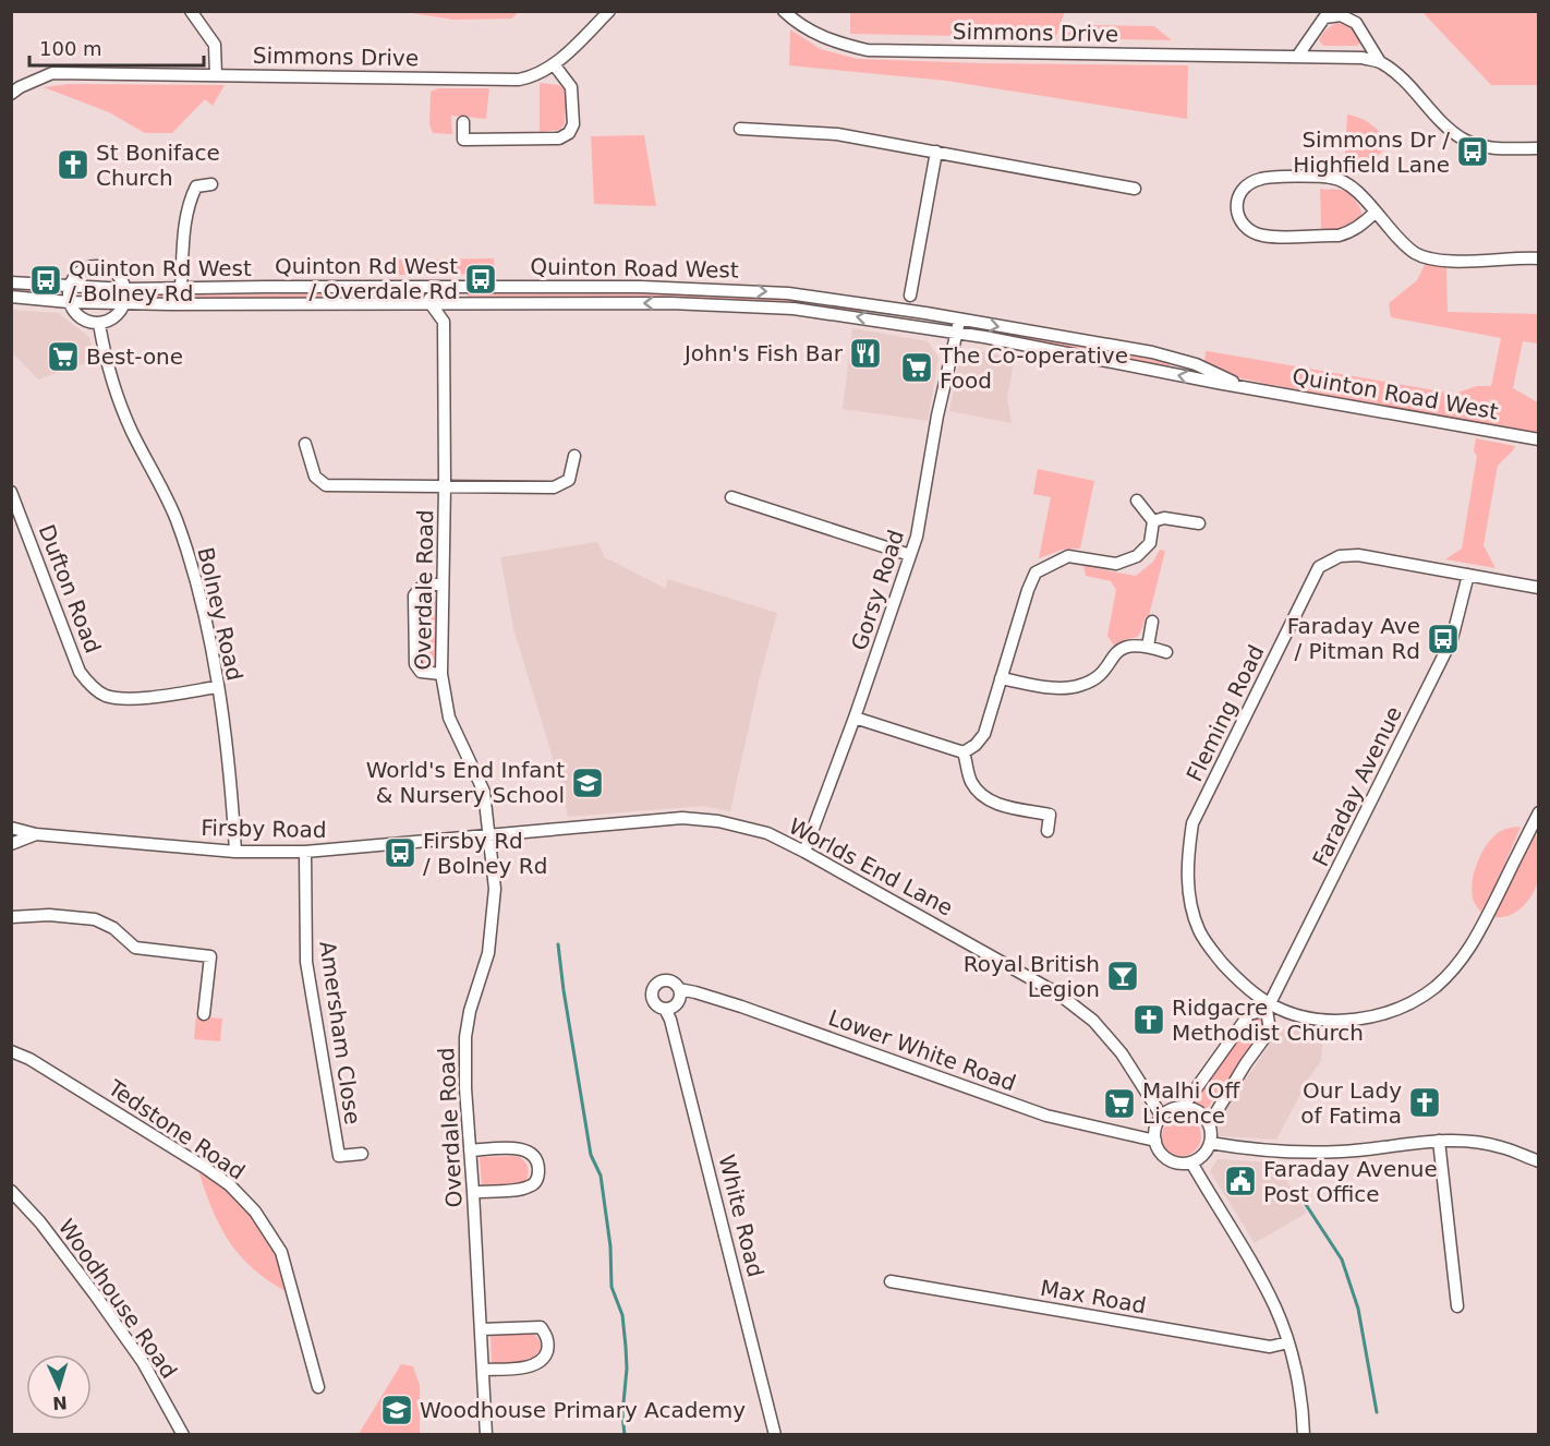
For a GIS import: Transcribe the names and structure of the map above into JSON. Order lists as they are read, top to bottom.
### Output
{
  "streets": {
    "street": [
      "Simmons Drive",
      "Quinton Road West",
      "Dufton Road",
      "Overdale Road",
      "Gorsy Road",
      "Bolney Road",
      "Fleming Road",
      "Faraday Avenue",
      "Firsby Road",
      "Worlds End Lane",
      "Amersham Close",
      "Lower White Road",
      "Tedstone Road",
      "White Road",
      "Max Road",
      "Woodhouse Road"
    ]
  },
  "crossings": [
    ["Quinton Road West", "Gorsy Road"],
    ["Dufton Road", "Bolney Road"],
    ["Overdale Road", "Firsby Road"],
    ["Overdale Road", "Worlds End Lane"],
    ["Gorsy Road", "Worlds End Lane"],
    ["Bolney Road", "Firsby Road"],
    ["Fleming Road", "Faraday Avenue"],
    ["Faraday Avenue", "Worlds End Lane"],
    ["Faraday Avenue", "Lower White Road"],
    ["Firsby Road", "Worlds End Lane"],
    ["Firsby Road", "Amersham Close"],
    ["Worlds End Lane", "Lower White Road"],
    ["Lower White Road", "White Road"]
  ],
  "places": {
    "bus stop": [
      "Simmons Dr / Highfield Lane",
      "Quinton Rd West / Overdale Rd",
      "Quinton Rd West / Bolney Rd",
      "Faraday Ave / Pitman Rd",
      "Firsby Rd / Bolney Rd"
    ],
    "church": ["St Boniface Church", "Ridgacre Methodist Church", "Our Lady of Fatima"],
    "restaurant": ["John's Fish Bar"],
    "supermarket": ["Best-one", "The Co-operative Food", "Malhi Off Licence"],
    "school or university": ["World's End Infant & Nursery School", "Woodhouse Primary Academy"],
    "bar": ["Royal British Legion"],
    "public building": ["Faraday Avenue Post Office"]
  },
  "scale_bar": "100 m",
  "north": "bottom"
}
